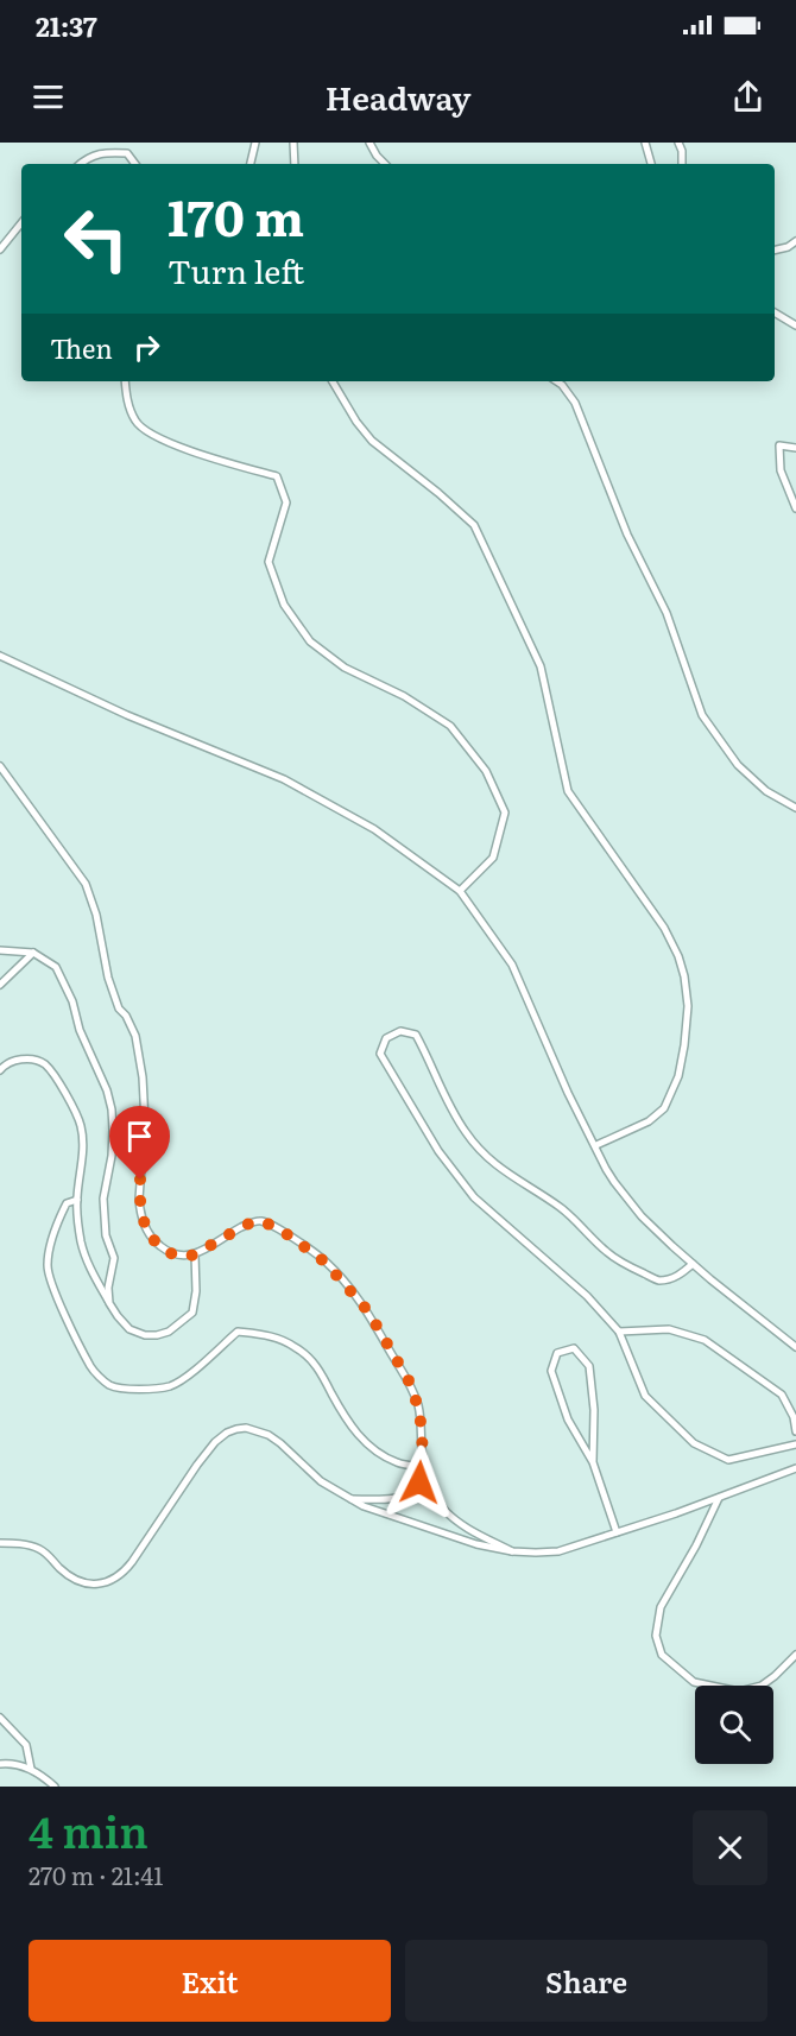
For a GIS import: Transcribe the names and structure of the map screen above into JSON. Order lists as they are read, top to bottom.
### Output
{
  "page": {
    "status": "21:37",
    "header": "Headway",
    "turn": ["170 m", "Turn left"],
    "then": "Then",
    "heading": ["4 min", "270 m · 21:41"],
    "buttons": ["Exit", "Share"]
  }
}
